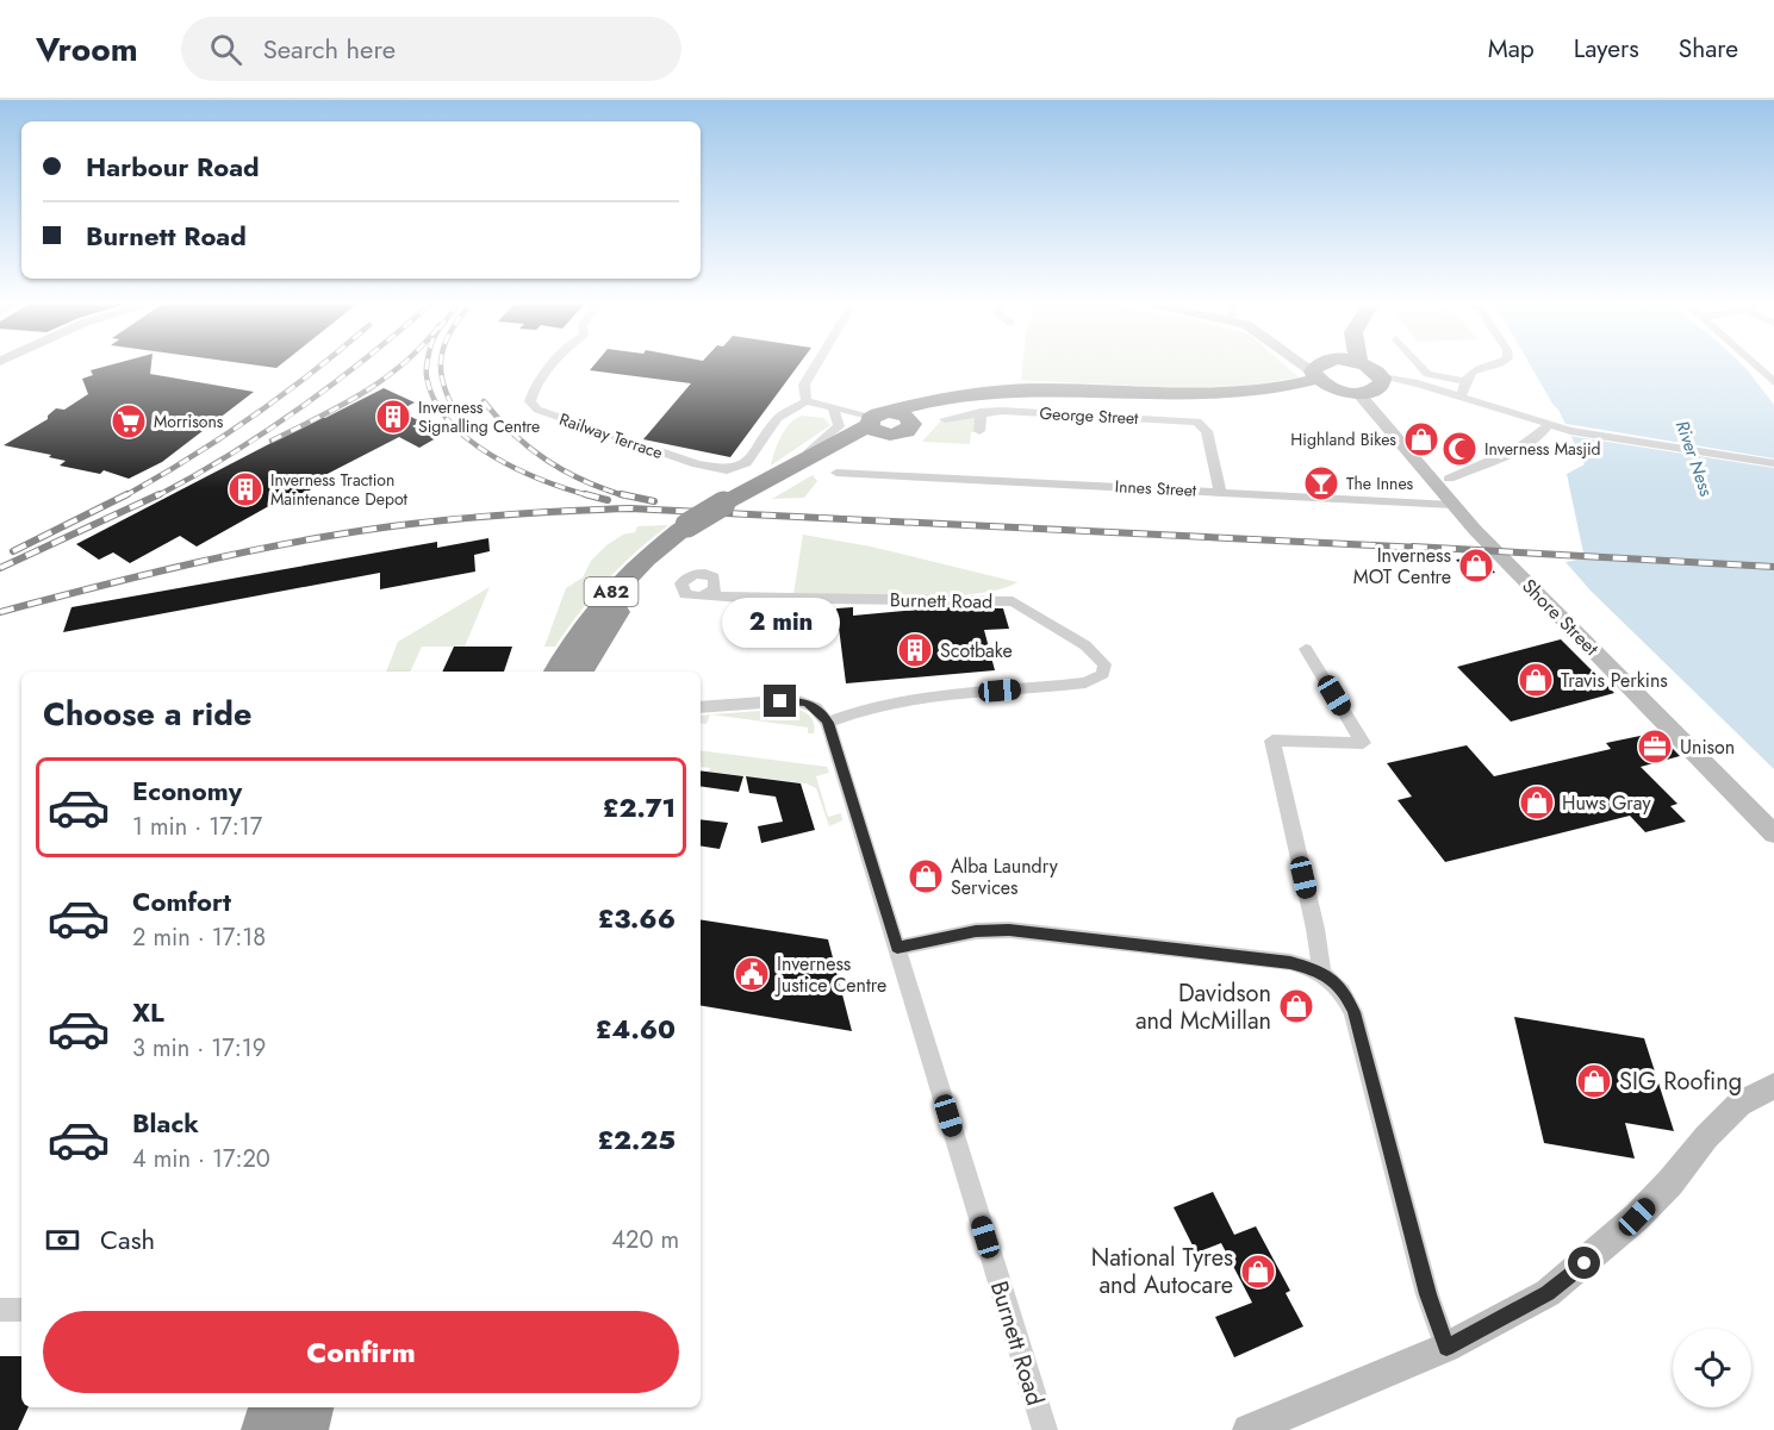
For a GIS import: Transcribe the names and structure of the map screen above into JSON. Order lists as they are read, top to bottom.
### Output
{
  "streets": {
    "highway": ["A82"],
    "street": [
      "George Street",
      "Railway Terrace",
      "Innes Street",
      "Burnett Road",
      "Shore Street"
    ]
  },
  "crossings": [
    ["George Street", "Innes Street"],
    ["Innes Street", "Shore Street"],
    ["A82", "Shore Street"]
  ],
  "water": ["River Ness"],
  "places": {
    "building": ["Inverness Signalling Centre", "Inverness Traction Maintenance Depot", "Scotbake"],
    "supermarket": ["Morrisons"],
    "shop": [
      "Highland Bikes",
      "Inverness MOT Centre",
      "Travis Perkins",
      "Huws Gray",
      "Alba Laundry Services",
      "Davidson and McMillan",
      "SIG Roofing",
      "National Tyres and Autocare"
    ],
    "mosque": ["Inverness Masjid"],
    "bar": ["The Innes"],
    "office": ["Unison"],
    "public building": ["Inverness Justice Centre"]
  },
  "page": {
    "header": "Vroom",
    "search": "Search here",
    "nav": ["Map", "Layers", "Share"],
    "banner": ["Harbour Road", "Burnett Road"],
    "bubble": "2 min",
    "heading": "Choose a ride",
    "list": [
      {
        "name": "Economy",
        "note": "1 min · 17:17",
        "value": "£2.71"
      },
      {
        "name": "Comfort",
        "note": "2 min · 17:18",
        "value": "£3.66"
      },
      {
        "name": "XL",
        "note": "3 min · 17:19",
        "value": "£4.60"
      },
      {
        "name": "Black",
        "note": "4 min · 17:20",
        "value": "£2.25"
      }
    ],
    "pay": ["Cash", "420 m"],
    "buttons": "Confirm"
  }
}
